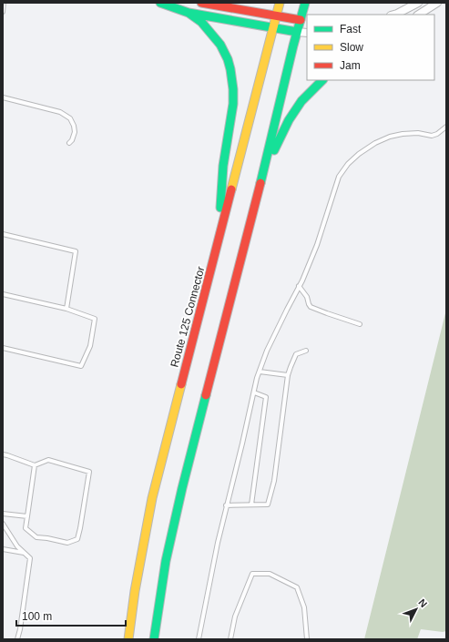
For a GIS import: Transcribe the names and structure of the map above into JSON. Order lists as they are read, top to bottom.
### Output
{
  "streets": {
    "main road": ["Route 125 Connector"]
  },
  "legend": ["Fast", "Slow", "Jam"],
  "scale_bar": "100 m",
  "north": "top right"
}
